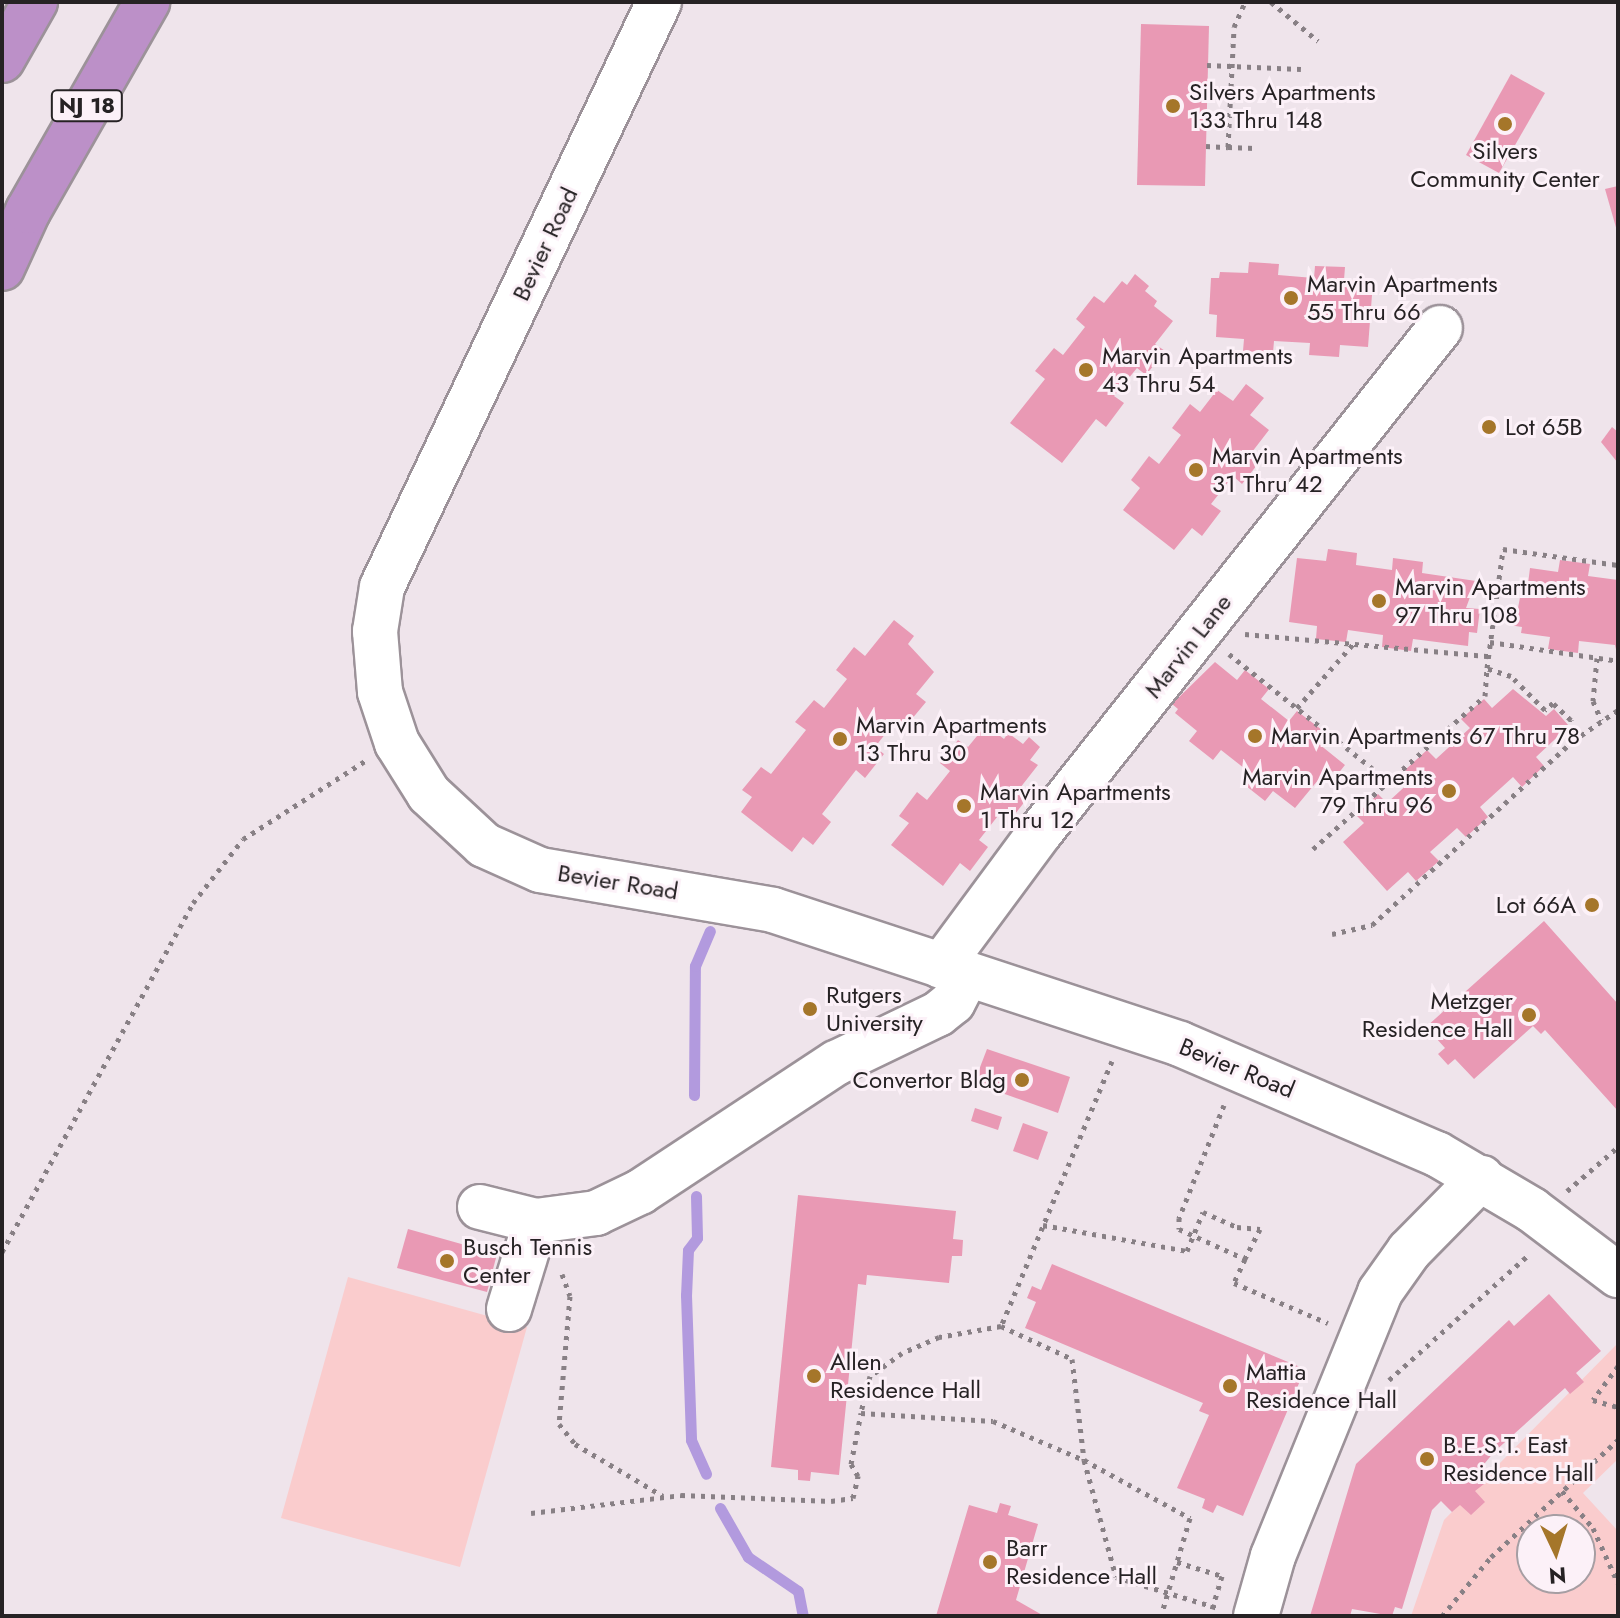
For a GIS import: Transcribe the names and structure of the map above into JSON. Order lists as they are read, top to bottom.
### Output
{
  "streets": {
    "highway": ["NJ 18"],
    "street": ["Bevier Road", "Marvin Lane"]
  },
  "crossings": [
    ["Bevier Road", "Marvin Lane"]
  ],
  "places": [
    "Silvers Apartments 133 Thru 148",
    "Silvers Community Center",
    "Marvin Apartments 55 Thru 66",
    "Marvin Apartments 43 Thru 54",
    "Lot 65B",
    "Marvin Apartments 31 Thru 42",
    "Marvin Apartments 97 Thru 108",
    "Marvin Apartments 67 Thru 78",
    "Marvin Apartments 13 Thru 30",
    "Marvin Apartments 79 Thru 96",
    "Marvin Apartments 1 Thru 12",
    "Lot 66A",
    "Rutgers University",
    "Metzger Residence Hall",
    "Convertor Bldg",
    "Busch Tennis Center",
    "Allen Residence Hall",
    "Mattia Residence Hall",
    "B.E.S.T. East Residence Hall",
    "Barr Residence Hall"
  ],
  "north": "bottom"
}
